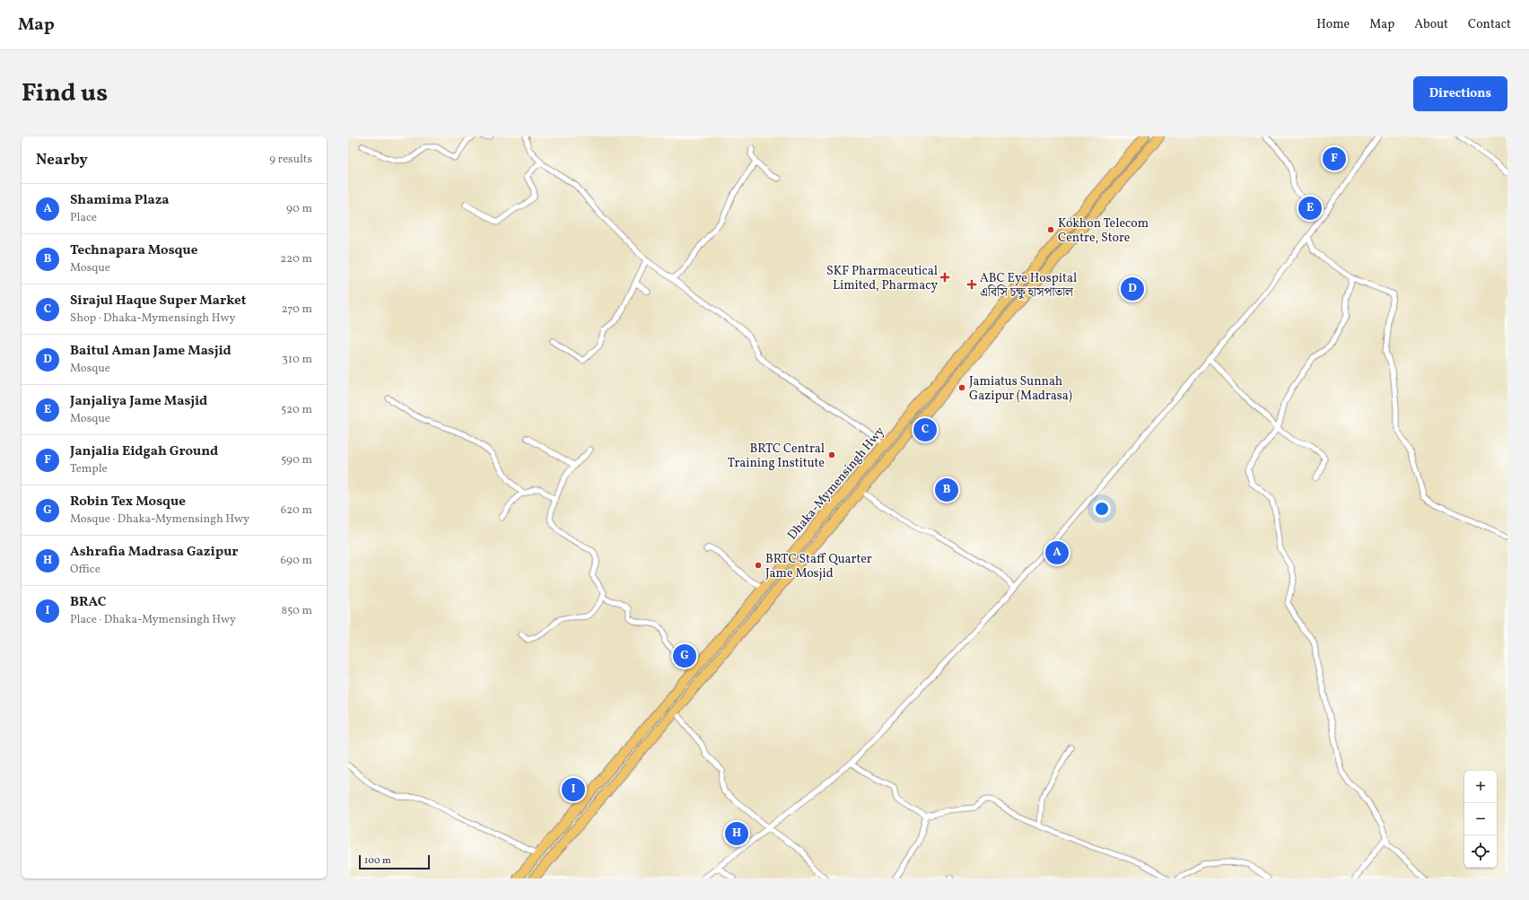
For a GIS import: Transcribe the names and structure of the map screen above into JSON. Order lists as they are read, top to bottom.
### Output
{
  "streets": {
    "highway": ["Dhaka-Mymensingh Hwy"]
  },
  "places": {
    "other": [
      "Kokhon Telecom Centre, Store",
      "Jamiatus Sunnah Gazipur (Madrasa)",
      "BRTC Central Training Institute",
      "BRTC Staff Quarter Jame Mosjid"
    ],
    "health": ["SKF Pharmaceutical Limited, Pharmacy", "ABC Eye Hospital এবিসি চক্ষু হাসপাতাল"]
  },
  "scale_bar": "100 m",
  "page": {
    "header": "Map",
    "nav": [
      "Home",
      "Map",
      "About",
      "Contact"
    ],
    "title": "Find us",
    "buttons": "Directions",
    "heading": ["Nearby", "9 results"],
    "pins": [
      "F",
      "E",
      "D",
      "C",
      "B",
      "A",
      "G",
      "I",
      "H"
    ],
    "list": [
      {
        "mark": "A",
        "name": "Shamima Plaza",
        "note": "Place",
        "value": "90 m"
      },
      {
        "mark": "B",
        "name": "Technapara Mosque",
        "note": "Mosque",
        "value": "220 m"
      },
      {
        "mark": "C",
        "name": "Sirajul Haque Super Market",
        "note": "Shop · Dhaka-Mymensingh Hwy",
        "value": "270 m"
      },
      {
        "mark": "D",
        "name": "Baitul Aman Jame Masjid",
        "note": "Mosque",
        "value": "310 m"
      },
      {
        "mark": "E",
        "name": "Janjaliya Jame Masjid",
        "note": "Mosque",
        "value": "520 m"
      },
      {
        "mark": "F",
        "name": "Janjalia Eidgah Ground",
        "note": "Temple",
        "value": "590 m"
      },
      {
        "mark": "G",
        "name": "Robin Tex Mosque",
        "note": "Mosque · Dhaka-Mymensingh Hwy",
        "value": "620 m"
      },
      {
        "mark": "H",
        "name": "Ashrafia Madrasa Gazipur",
        "note": "Office",
        "value": "690 m"
      },
      {
        "mark": "I",
        "name": "BRAC",
        "note": "Place · Dhaka-Mymensingh Hwy",
        "value": "850 m"
      }
    ],
    "map_buttons": ["+", "−"],
    "scale": "100 m"
  }
}
